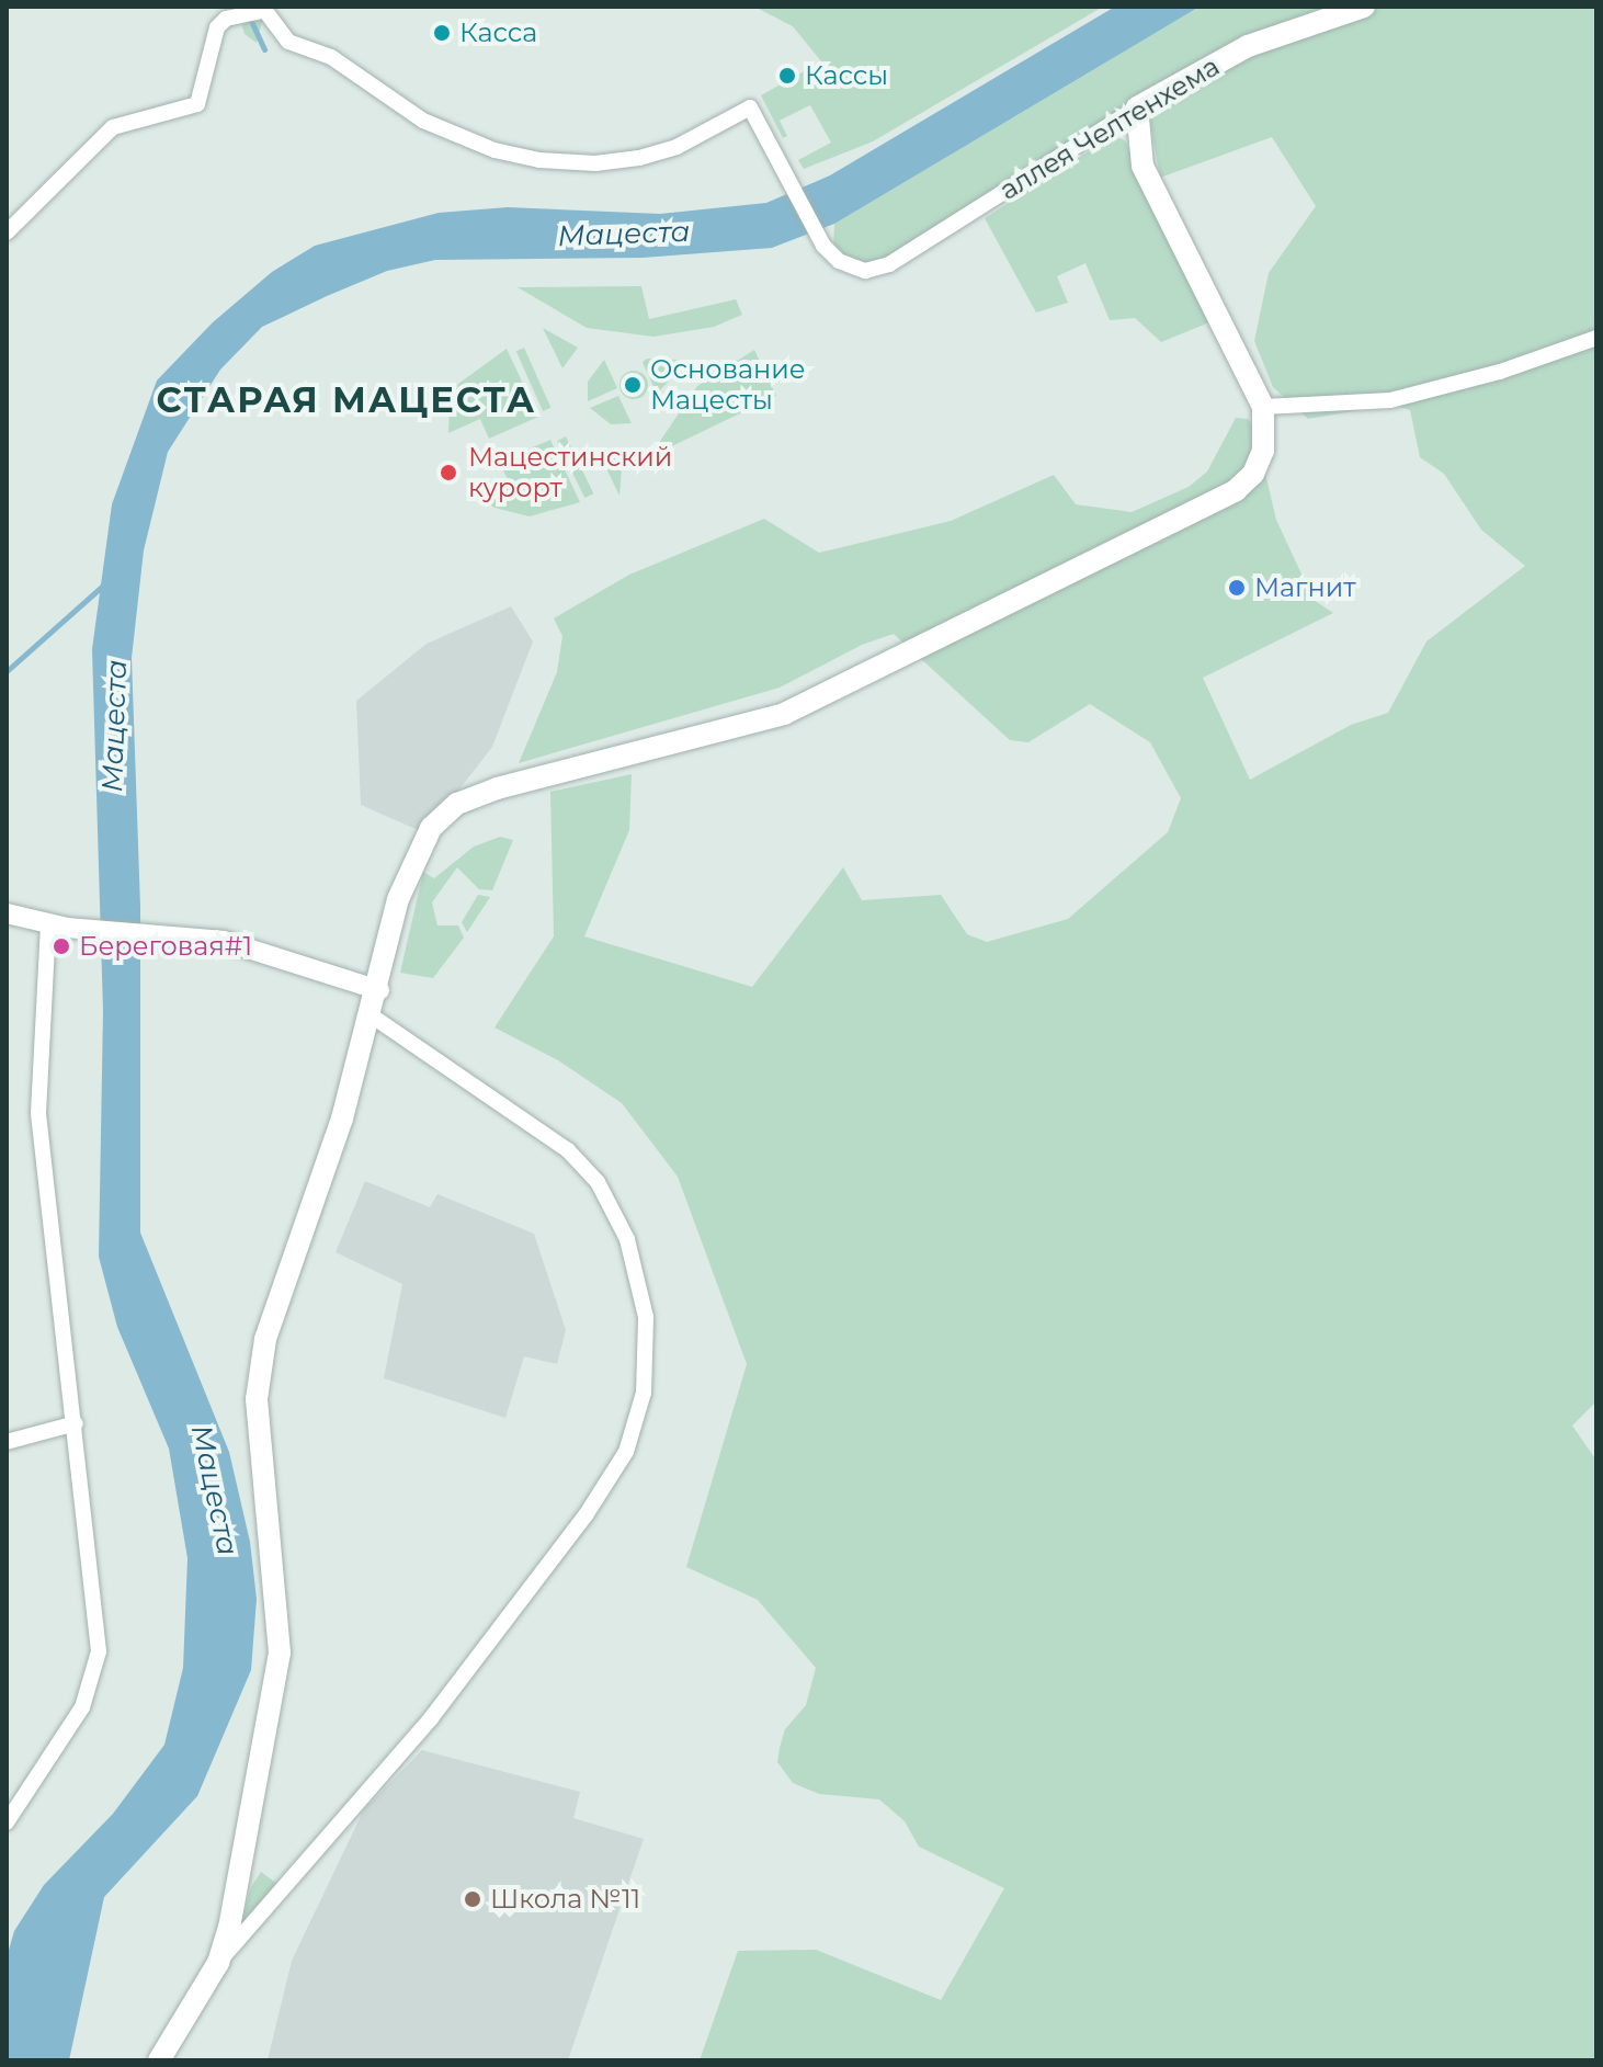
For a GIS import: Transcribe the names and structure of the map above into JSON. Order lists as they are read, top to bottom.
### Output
{
  "streets": {
    "main road": ["аллея Челтенхема"]
  },
  "districts": ["СТАРАЯ МАЦЕСТА"],
  "water": ["Мацеста"],
  "places": [
    "Касса",
    "Кассы",
    "Основание Мацесты",
    "Мацестинский курорт",
    "Магнит",
    "Береговая#1",
    "Школа №11"
  ]
}
